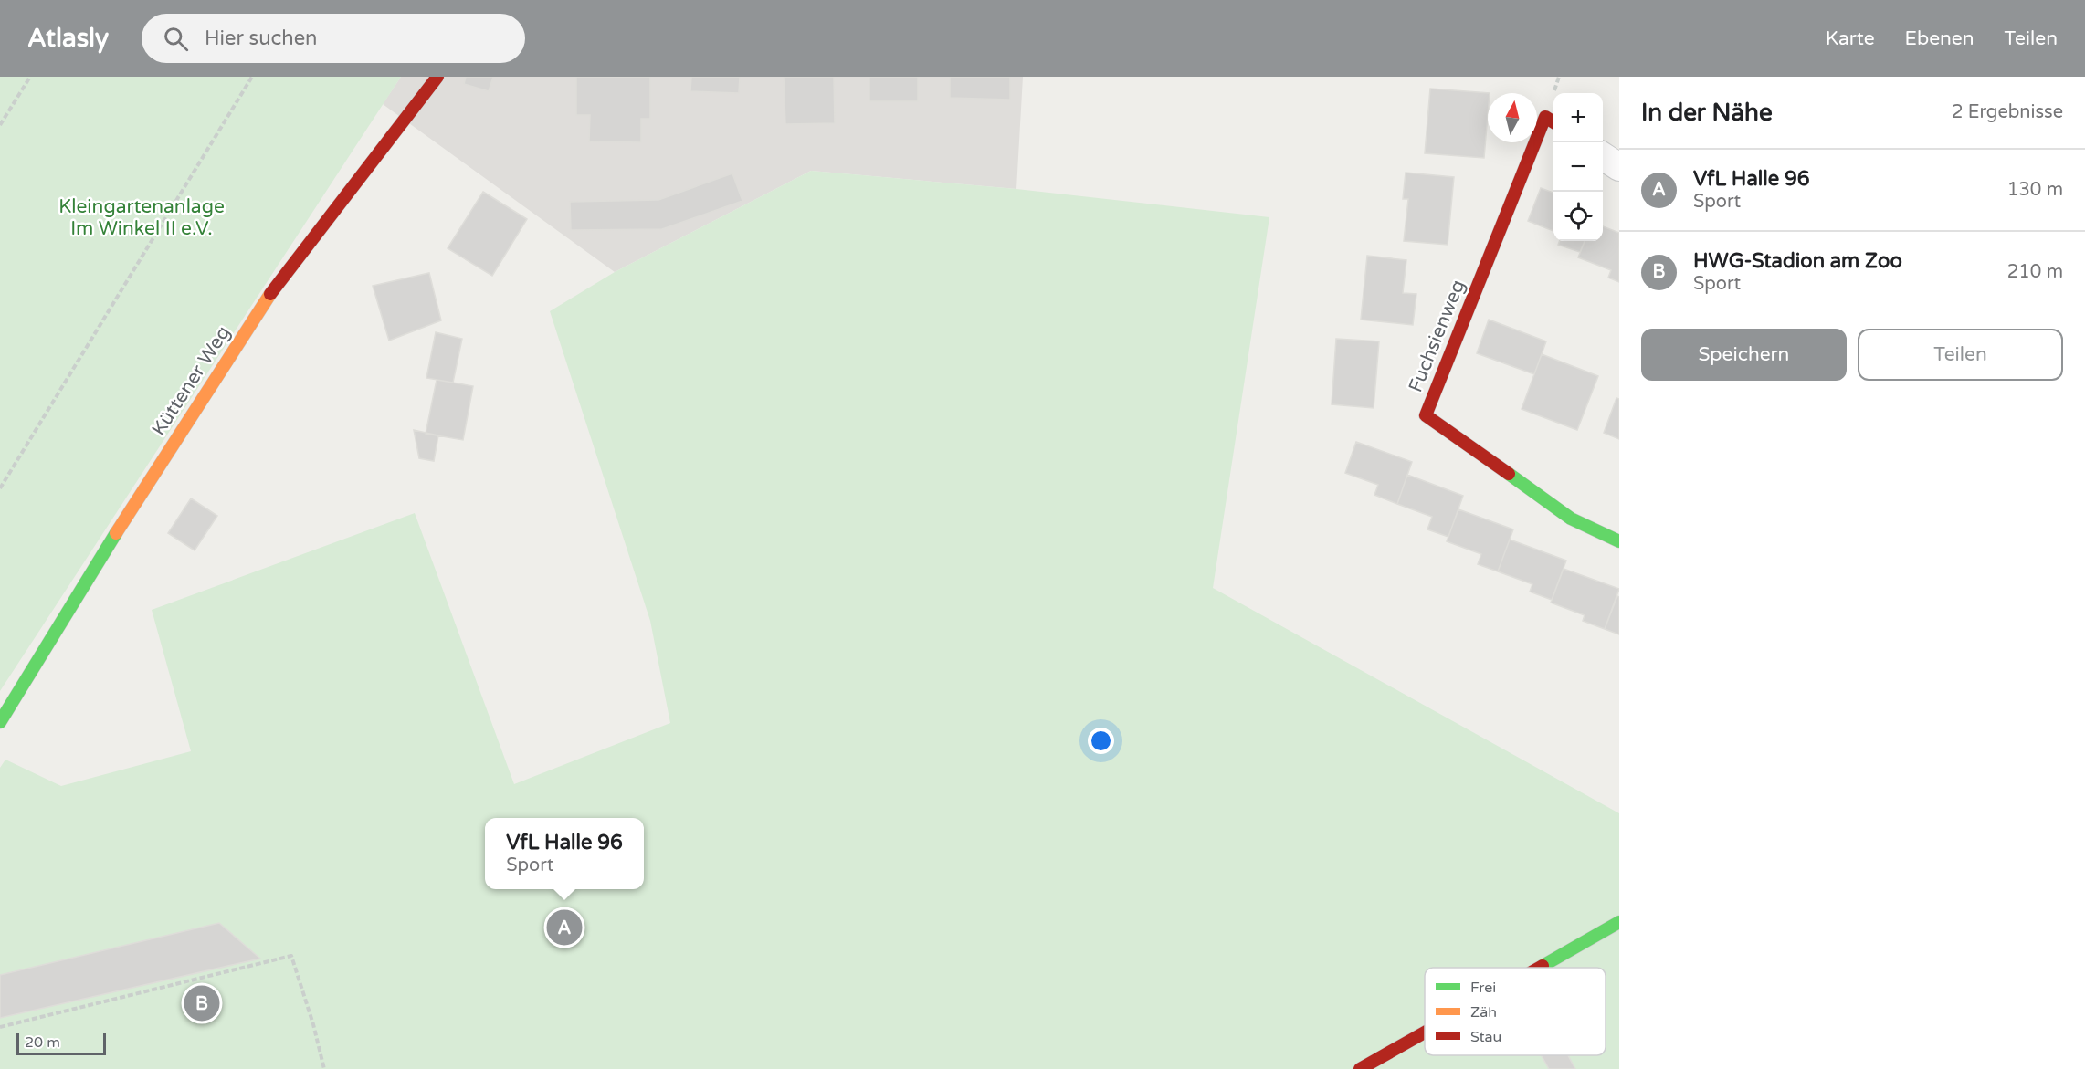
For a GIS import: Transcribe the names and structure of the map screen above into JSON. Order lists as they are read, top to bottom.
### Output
{
  "streets": {
    "street": ["Fuchsienweg", "Küttener Weg"]
  },
  "parks": ["Kleingartenanlage Im Winkel II e.V."],
  "legend": ["Frei", "Zäh", "Stau"],
  "scale_bar": "20 m",
  "north": "top",
  "page": {
    "header": "Atlasly",
    "search": "Hier suchen",
    "nav": ["Karte", "Ebenen", "Teilen"],
    "heading": ["In der Nähe", "2 Ergebnisse"],
    "map_buttons": ["+", "−"],
    "list": [
      {
        "mark": "A",
        "name": "VfL Halle 96",
        "note": "Sport",
        "value": "130 m"
      },
      {
        "mark": "B",
        "name": "HWG-Stadion am Zoo",
        "note": "Sport",
        "value": "210 m"
      }
    ],
    "buttons": ["Speichern", "Teilen"],
    "popup": ["VfL Halle 96", "Sport"],
    "pins": ["A", "B"],
    "scale": "20 m"
  }
}
